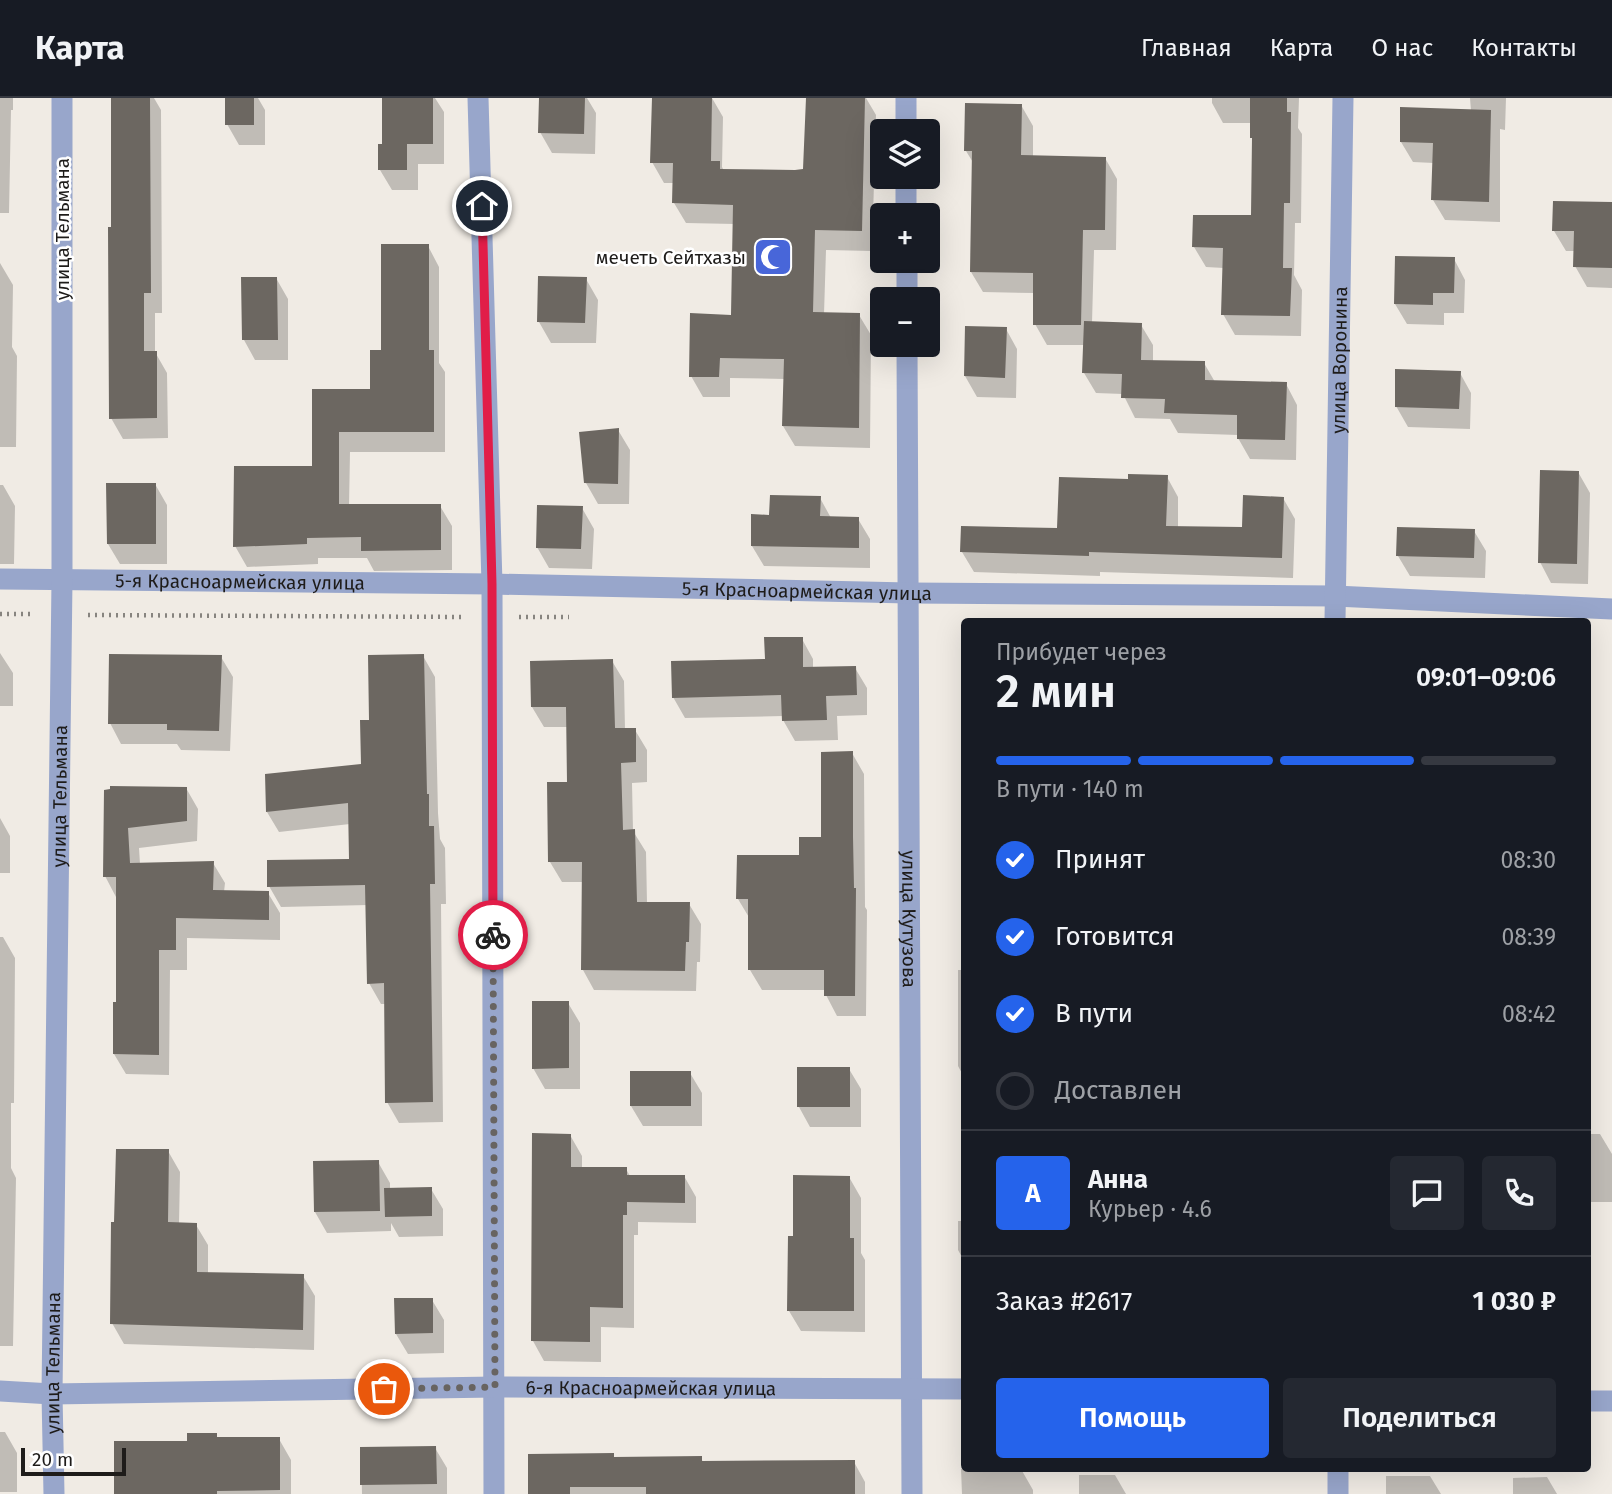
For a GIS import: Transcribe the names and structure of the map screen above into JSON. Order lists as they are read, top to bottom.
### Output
{
  "streets": {
    "street": [
      "улица Тельмана",
      "улица Воронина",
      "5-я Красноармейская улица",
      "улица Кутузова",
      "6-я Красноармейская улица"
    ]
  },
  "crossings": [
    ["улица Тельмана", "5-я Красноармейская улица"],
    ["улица Тельмана", "6-я Красноармейская улица"],
    ["улица Воронина", "5-я Красноармейская улица"],
    ["5-я Красноармейская улица", "улица Кутузова"],
    ["улица Кутузова", "6-я Красноармейская улица"]
  ],
  "places": {
    "mosque": ["мечеть Сейтхазы"]
  },
  "scale_bar": "20 m",
  "page": {
    "header": "Карта",
    "nav": [
      "Главная",
      "Карта",
      "О нас",
      "Контакты"
    ],
    "map_buttons": ["+", "−"],
    "heading": ["2 мин", "Прибудет через", "09:01–09:06"],
    "panel": [
      "Анна",
      "Курьер · 4.6",
      "Заказ #2617",
      "1 030 ₽"
    ],
    "bar": "В пути · 140 m",
    "list": [
      ["Принят", "08:30"],
      ["Готовится", "08:39"],
      ["В пути", "08:42"],
      "Доставлен"
    ],
    "round": "А",
    "buttons": ["Помощь", "Поделиться"],
    "scale": "20 m"
  }
}
